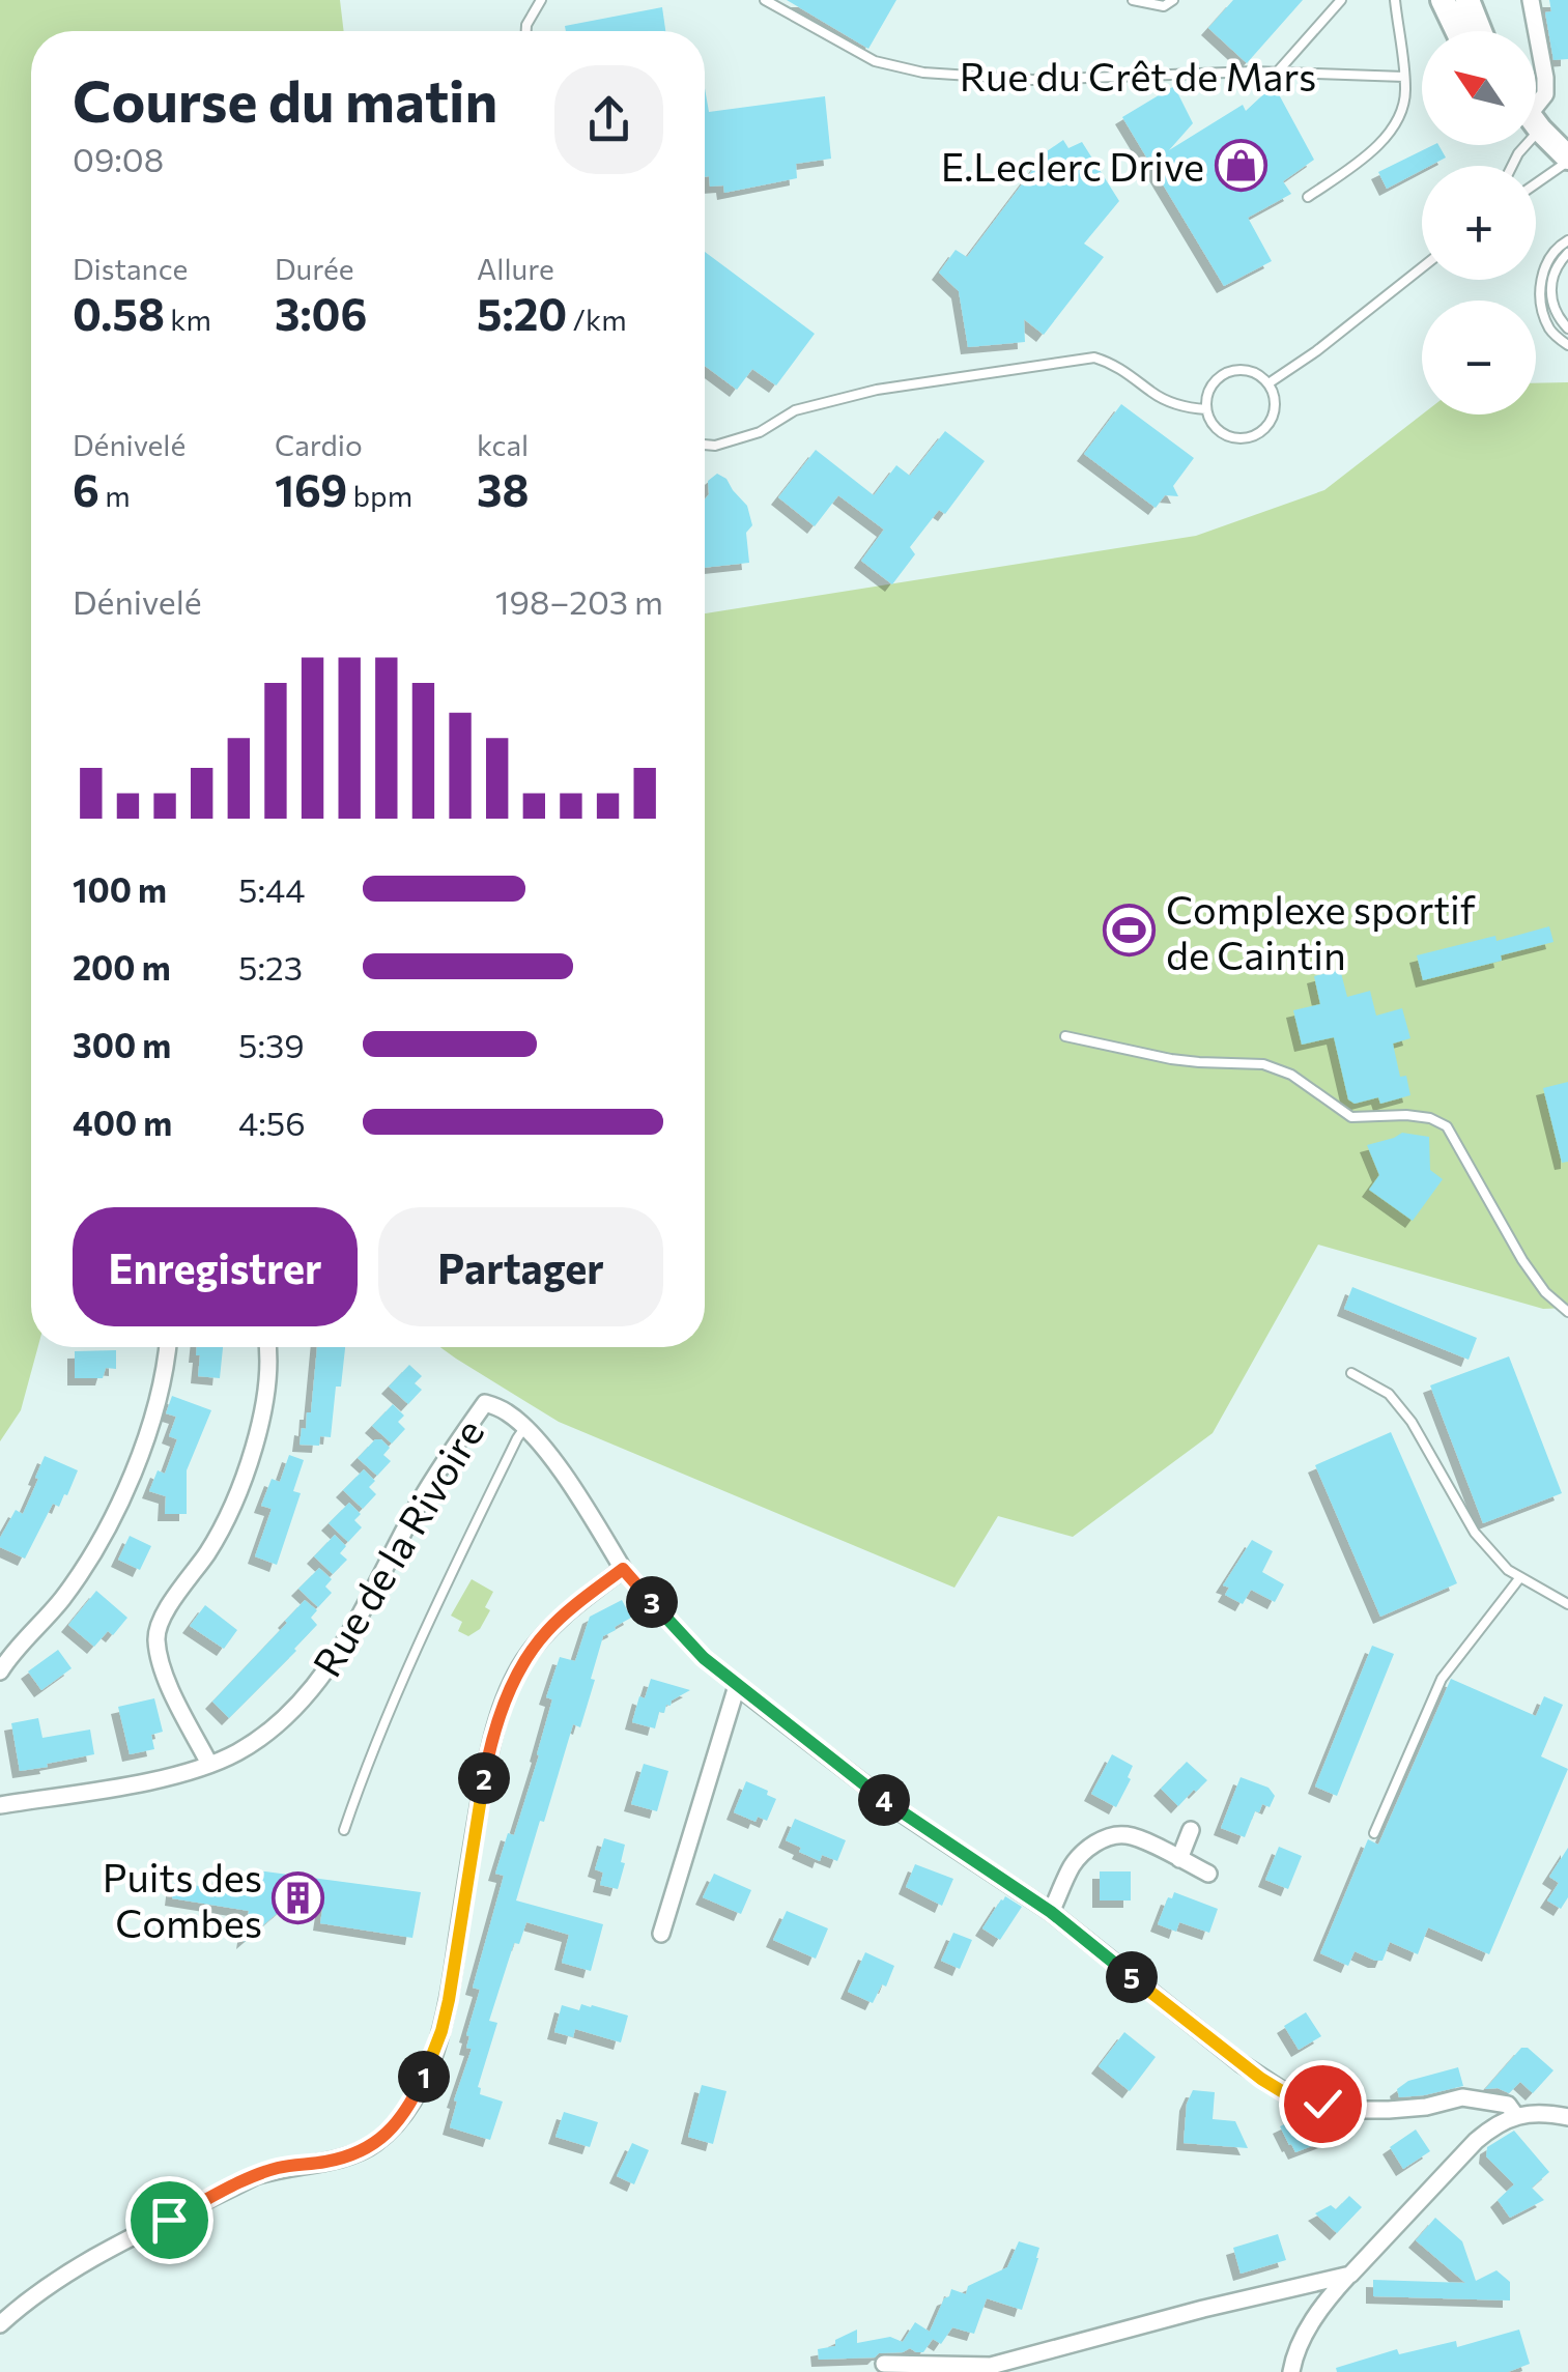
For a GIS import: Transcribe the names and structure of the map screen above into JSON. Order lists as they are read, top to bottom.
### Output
{
  "streets": {
    "street": ["Rue de la Rivoire"],
    "lane": ["Rue du Crêt de Mars"]
  },
  "places": {
    "shop": ["E.Leclerc Drive"],
    "sports": ["Complexe sportif de Caintin"],
    "building": ["Puits des Combes"]
  },
  "north": "top left",
  "page": {
    "map_buttons": ["+", "−"],
    "heading": ["Course du matin", "09:08"],
    "stats": [
      ["Distance", "0.58 km"],
      ["Durée", "3:06"],
      ["Allure", "5:20 /km"],
      ["Dénivelé", "6 m"],
      ["Cardio", "169 bpm"],
      ["kcal", "38"]
    ],
    "chart": ["Dénivelé", "198–203 m"],
    "list": [
      {
        "name": "100 m",
        "note": "5:44"
      },
      {
        "name": "200 m",
        "note": "5:23"
      },
      {
        "name": "300 m",
        "note": "5:39"
      },
      {
        "name": "400 m",
        "note": "4:56"
      }
    ],
    "buttons": ["Enregistrer", "Partager"],
    "pins": [
      "3",
      "2",
      "4",
      "5",
      "1"
    ]
  }
}
